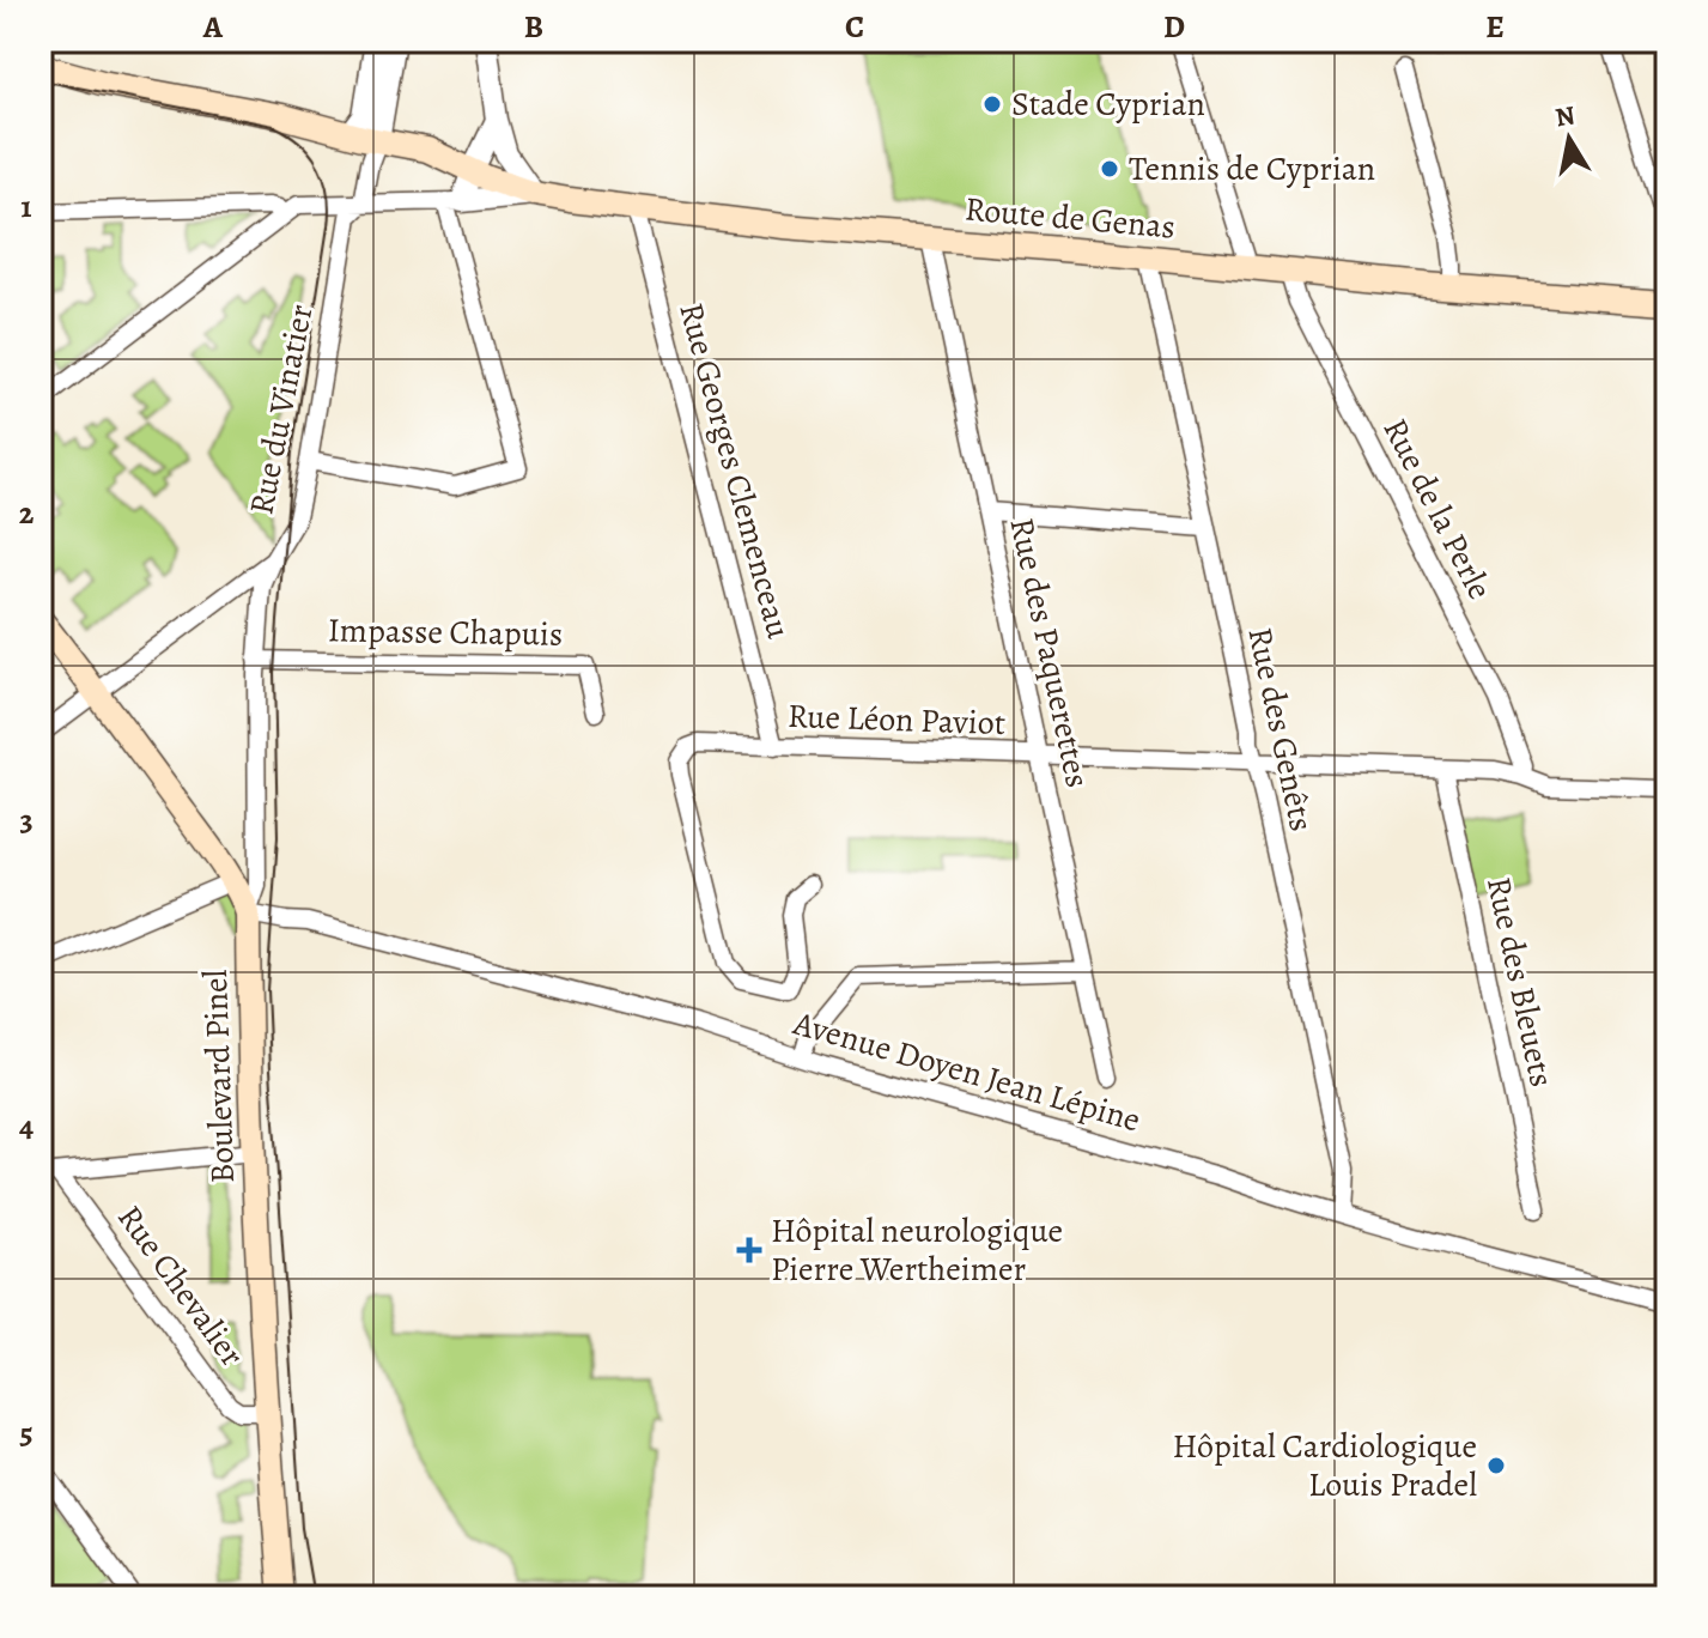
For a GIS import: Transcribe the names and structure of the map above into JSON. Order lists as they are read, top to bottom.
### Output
{
  "streets": {
    "main road": ["Route de Genas", "Boulevard Pinel"],
    "street": [
      "Rue du Vinatier",
      "Rue Georges Clemenceau",
      "Rue de la Perle",
      "Impasse Chapuis",
      "Rue des Paquerettes",
      "Rue Léon Paviot",
      "Rue des Genêts",
      "Rue des Bleuets",
      "Avenue Doyen Jean Lépine",
      "Rue Chevalier"
    ]
  },
  "crossings": [
    ["Route de Genas", "Rue Georges Clemenceau"],
    ["Route de Genas", "Rue de la Perle"],
    ["Route de Genas", "Rue des Paquerettes"],
    ["Route de Genas", "Rue des Genêts"],
    ["Rue du Vinatier", "Impasse Chapuis"],
    ["Rue du Vinatier", "Avenue Doyen Jean Lépine"],
    ["Rue du Vinatier", "Boulevard Pinel"],
    ["Rue Georges Clemenceau", "Rue Léon Paviot"],
    ["Rue de la Perle", "Rue Léon Paviot"],
    ["Rue des Paquerettes", "Rue Léon Paviot"],
    ["Rue Léon Paviot", "Rue des Genêts"],
    ["Rue Léon Paviot", "Rue des Bleuets"],
    ["Rue des Genêts", "Avenue Doyen Jean Lépine"],
    ["Avenue Doyen Jean Lépine", "Boulevard Pinel"],
    ["Boulevard Pinel", "Rue Chevalier"]
  ],
  "places": {
    "other": ["Stade Cyprian", "Tennis de Cyprian", "Hôpital Cardiologique Louis Pradel"],
    "health": ["Hôpital neurologique Pierre Wertheimer"]
  },
  "north": "top",
  "grid": {
    "columns": [
      "A",
      "B",
      "C",
      "D",
      "E"
    ],
    "rows": [
      "1",
      "2",
      "3",
      "4",
      "5"
    ]
  }
}
